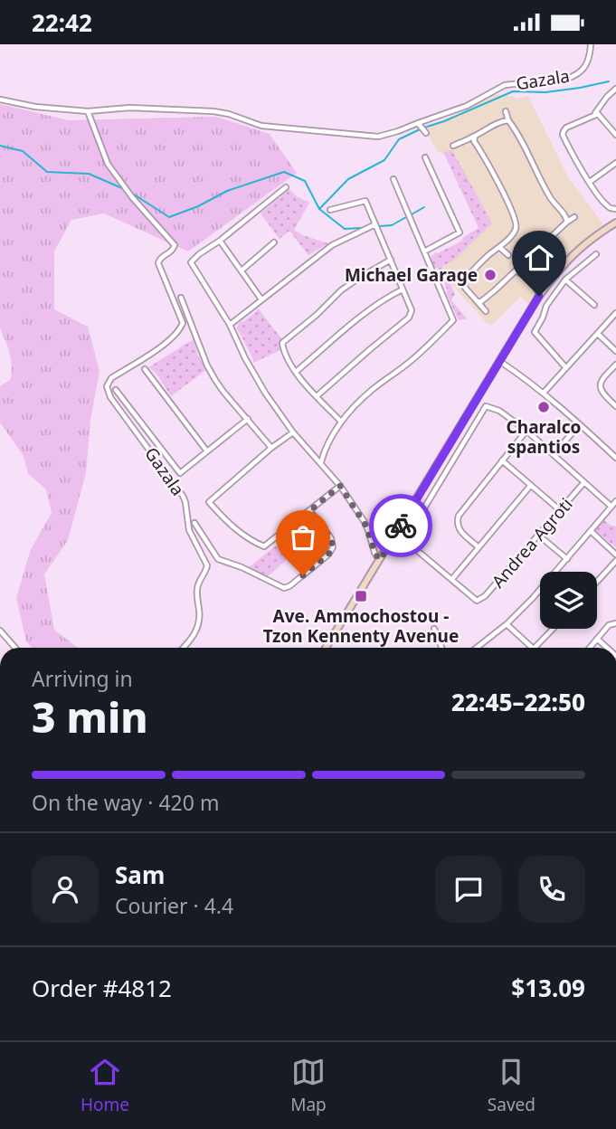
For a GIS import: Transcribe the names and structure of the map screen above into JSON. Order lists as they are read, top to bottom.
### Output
{
  "streets": {
    "street": ["Gazala", "Andrea Agroti"]
  },
  "places": {
    "other": ["Michael Garage", "Charalco spantios"],
    "transit": ["Ave. Ammochostou - Tzon Kennenty Avenue"]
  },
  "page": {
    "status": "22:42",
    "heading": ["3 min", "Arriving in", "22:45–22:50"],
    "panel": [
      "Sam",
      "Courier · 4.4",
      "Order #4812",
      "$13.09"
    ],
    "bar": "On the way · 420 m",
    "tabs": ["Home", "Map", "Saved"]
  }
}
